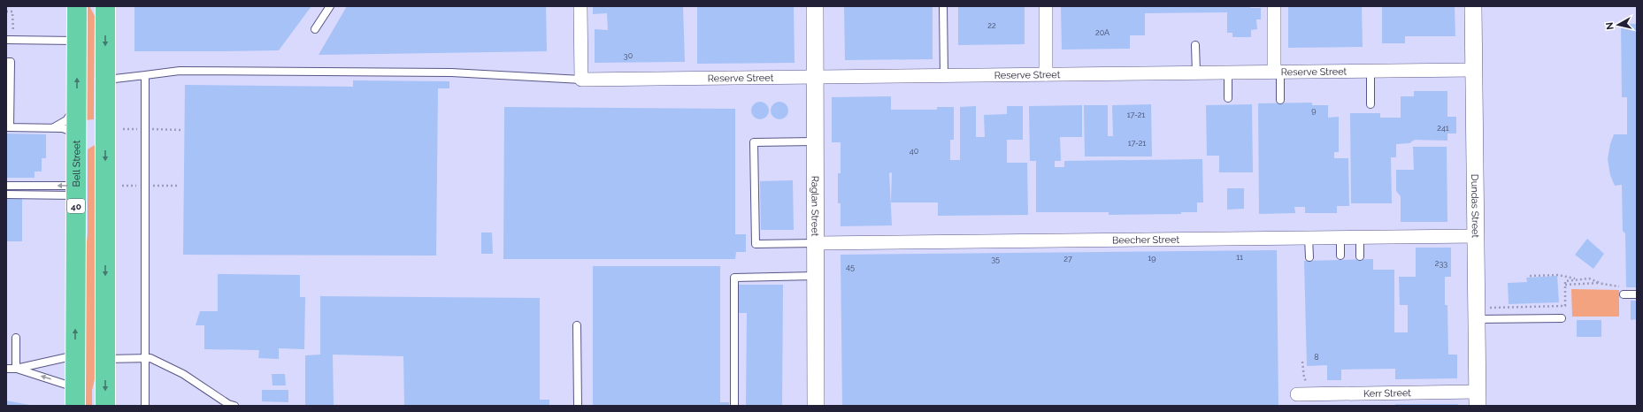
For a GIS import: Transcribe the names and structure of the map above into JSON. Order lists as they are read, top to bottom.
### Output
{
  "streets": {
    "highway": ["Bell Street", "40"],
    "street": [
      "Reserve Street",
      "Raglan Street",
      "Dundas Street",
      "Beecher Street",
      "Kerr Street"
    ]
  },
  "crossings": [
    ["Reserve Street", "Raglan Street"],
    ["Reserve Street", "Dundas Street"],
    ["Raglan Street", "Beecher Street"],
    ["Dundas Street", "Beecher Street"],
    ["Dundas Street", "Kerr Street"]
  ],
  "house_numbers": [
    "22",
    "20A",
    "30",
    "9",
    "17-21",
    "241",
    "17-21",
    "40",
    "11",
    "19",
    "35",
    "27",
    "233",
    "45",
    "8"
  ],
  "north": "left"
}
